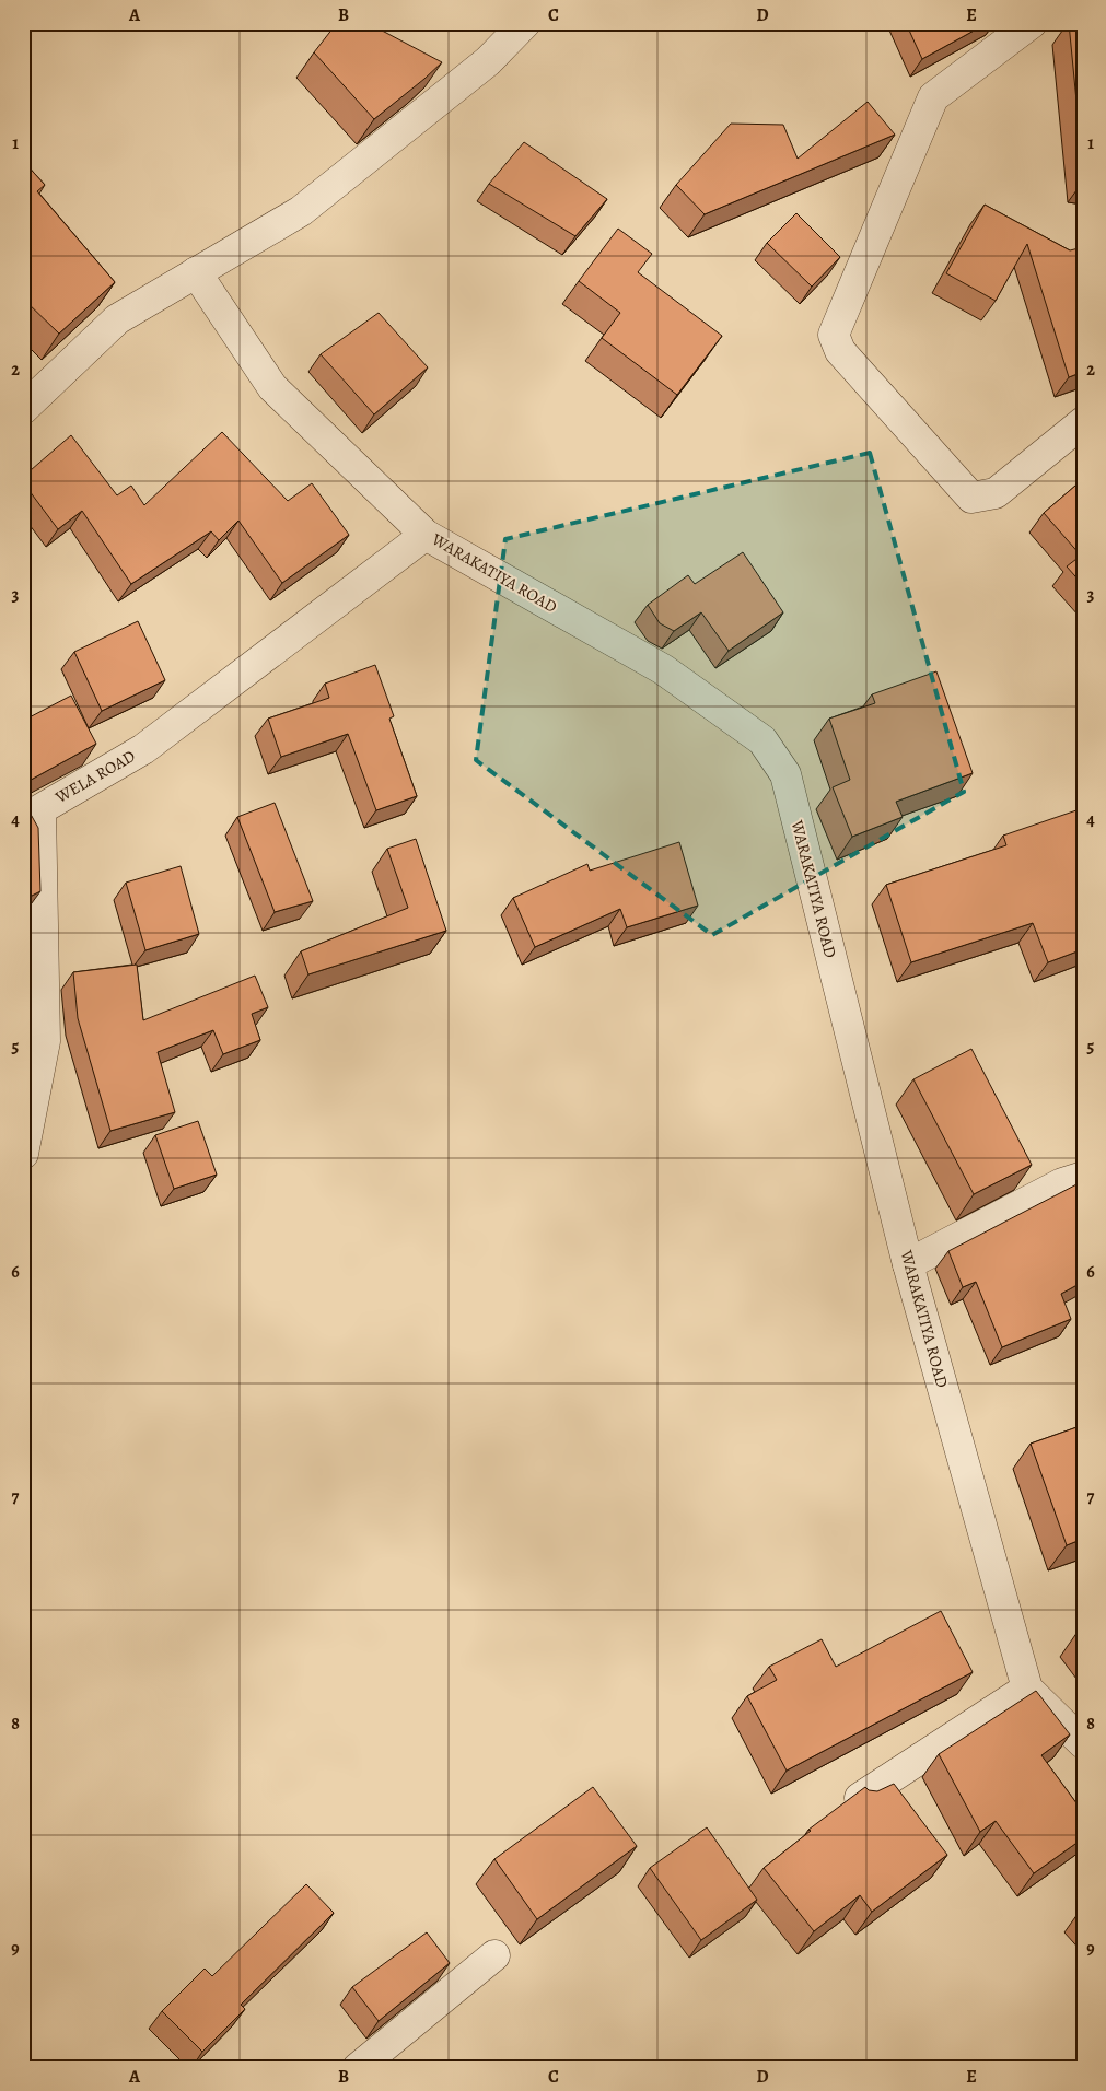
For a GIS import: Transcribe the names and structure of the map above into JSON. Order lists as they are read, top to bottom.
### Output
{
  "streets": {
    "street": ["WARAKATIYA ROAD", "WELA ROAD"]
  },
  "crossings": [
    ["WARAKATIYA ROAD", "WELA ROAD"]
  ],
  "grid": {
    "columns": [
      "A",
      "B",
      "C",
      "D",
      "E"
    ],
    "rows": [
      "1",
      "2",
      "3",
      "4",
      "5",
      "6",
      "7",
      "8",
      "9"
    ]
  }
}
